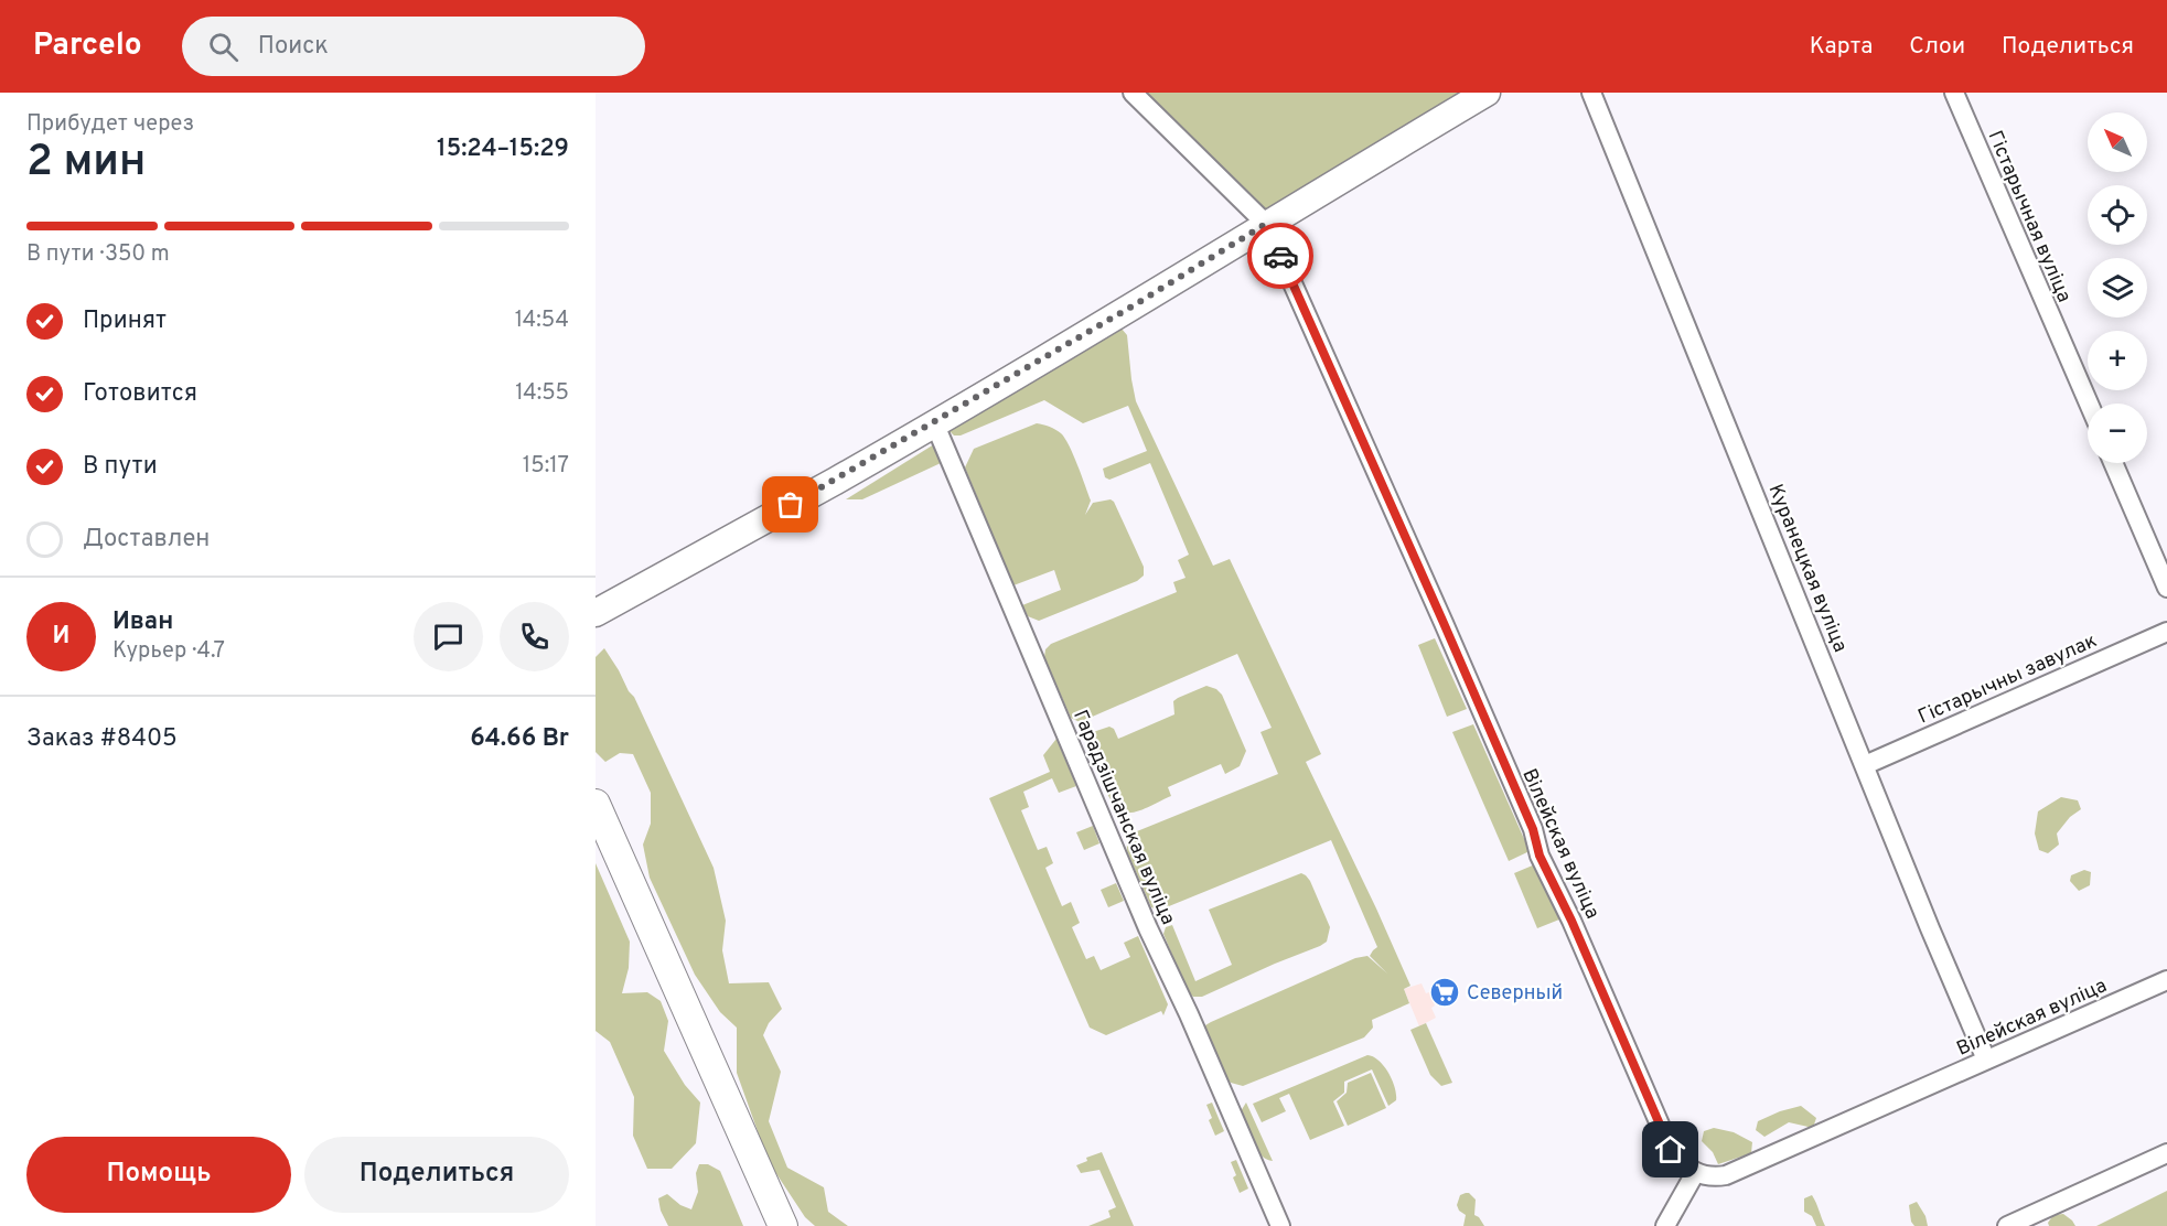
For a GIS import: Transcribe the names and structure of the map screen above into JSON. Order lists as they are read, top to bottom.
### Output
{
  "streets": {
    "street": [
      "Гістарычная вуліца",
      "Куранецкая вуліца",
      "Гістарычны завулак",
      "Гарадзішчанская вуліца",
      "Вілейская вуліца"
    ]
  },
  "crossings": [
    ["Куранецкая вуліца", "Гістарычны завулак"],
    ["Куранецкая вуліца", "Вілейская вуліца"]
  ],
  "places": {
    "supermarket": ["Северный"]
  },
  "north": "top left",
  "page": {
    "header": "Parcelo",
    "search": "Поиск",
    "nav": ["Карта", "Слои", "Поделиться"],
    "heading": ["2 мин", "Прибудет через", "15:24–15:29"],
    "panel": [
      "Иван",
      "Курьер · 4.7",
      "Заказ #8405",
      "64.66 Br"
    ],
    "map_buttons": ["+", "−"],
    "bar": "В пути · 350 m",
    "list": [
      ["Принят", "14:54"],
      ["Готовится", "14:55"],
      ["В пути", "15:17"],
      "Доставлен"
    ],
    "round": "И",
    "buttons": ["Помощь", "Поделиться"]
  }
}
